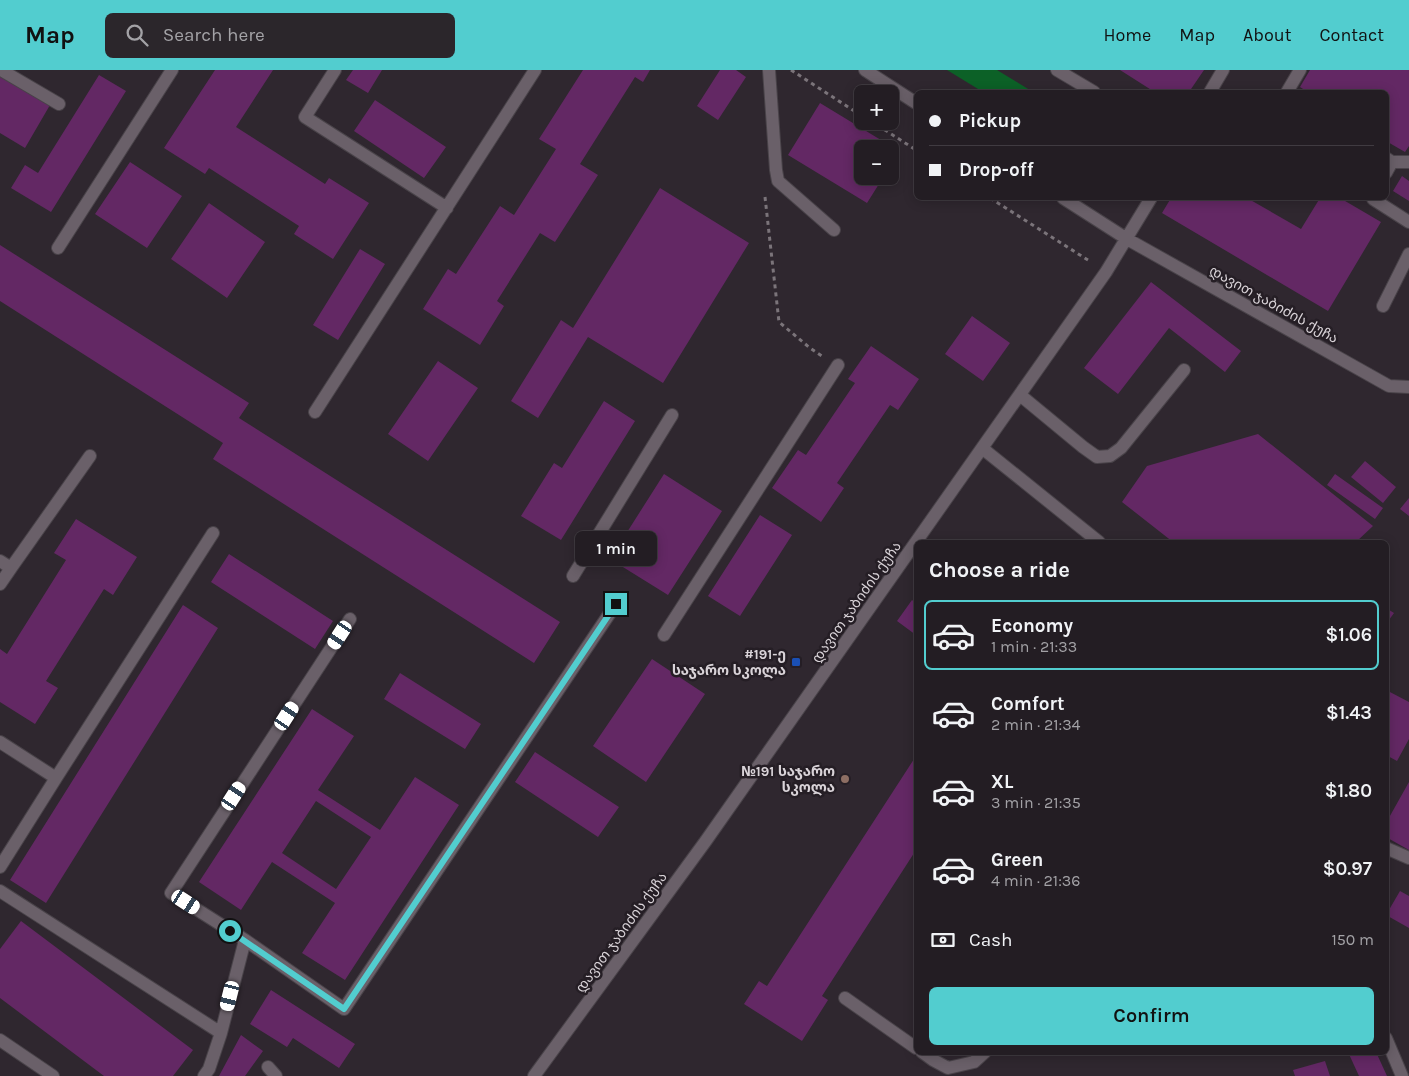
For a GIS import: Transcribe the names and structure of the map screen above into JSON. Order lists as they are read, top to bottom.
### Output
{
  "streets": {
    "street": ["დავით ჯაბიძის ქუჩა"]
  },
  "places": {
    "transit": ["#191-ე საჯარო სკოლა"],
    "other": ["№191 საჯარო სკოლა"]
  },
  "page": {
    "header": "Map",
    "search": "Search here",
    "nav": [
      "Home",
      "Map",
      "About",
      "Contact"
    ],
    "map_buttons": ["+", "−"],
    "banner": ["Pickup", "Drop-off"],
    "bubble": "1 min",
    "heading": "Choose a ride",
    "list": [
      {
        "name": "Economy",
        "note": "1 min · 21:33",
        "value": "$1.06"
      },
      {
        "name": "Comfort",
        "note": "2 min · 21:34",
        "value": "$1.43"
      },
      {
        "name": "XL",
        "note": "3 min · 21:35",
        "value": "$1.80"
      },
      {
        "name": "Green",
        "note": "4 min · 21:36",
        "value": "$0.97"
      }
    ],
    "pay": ["Cash", "150 m"],
    "buttons": "Confirm"
  }
}
